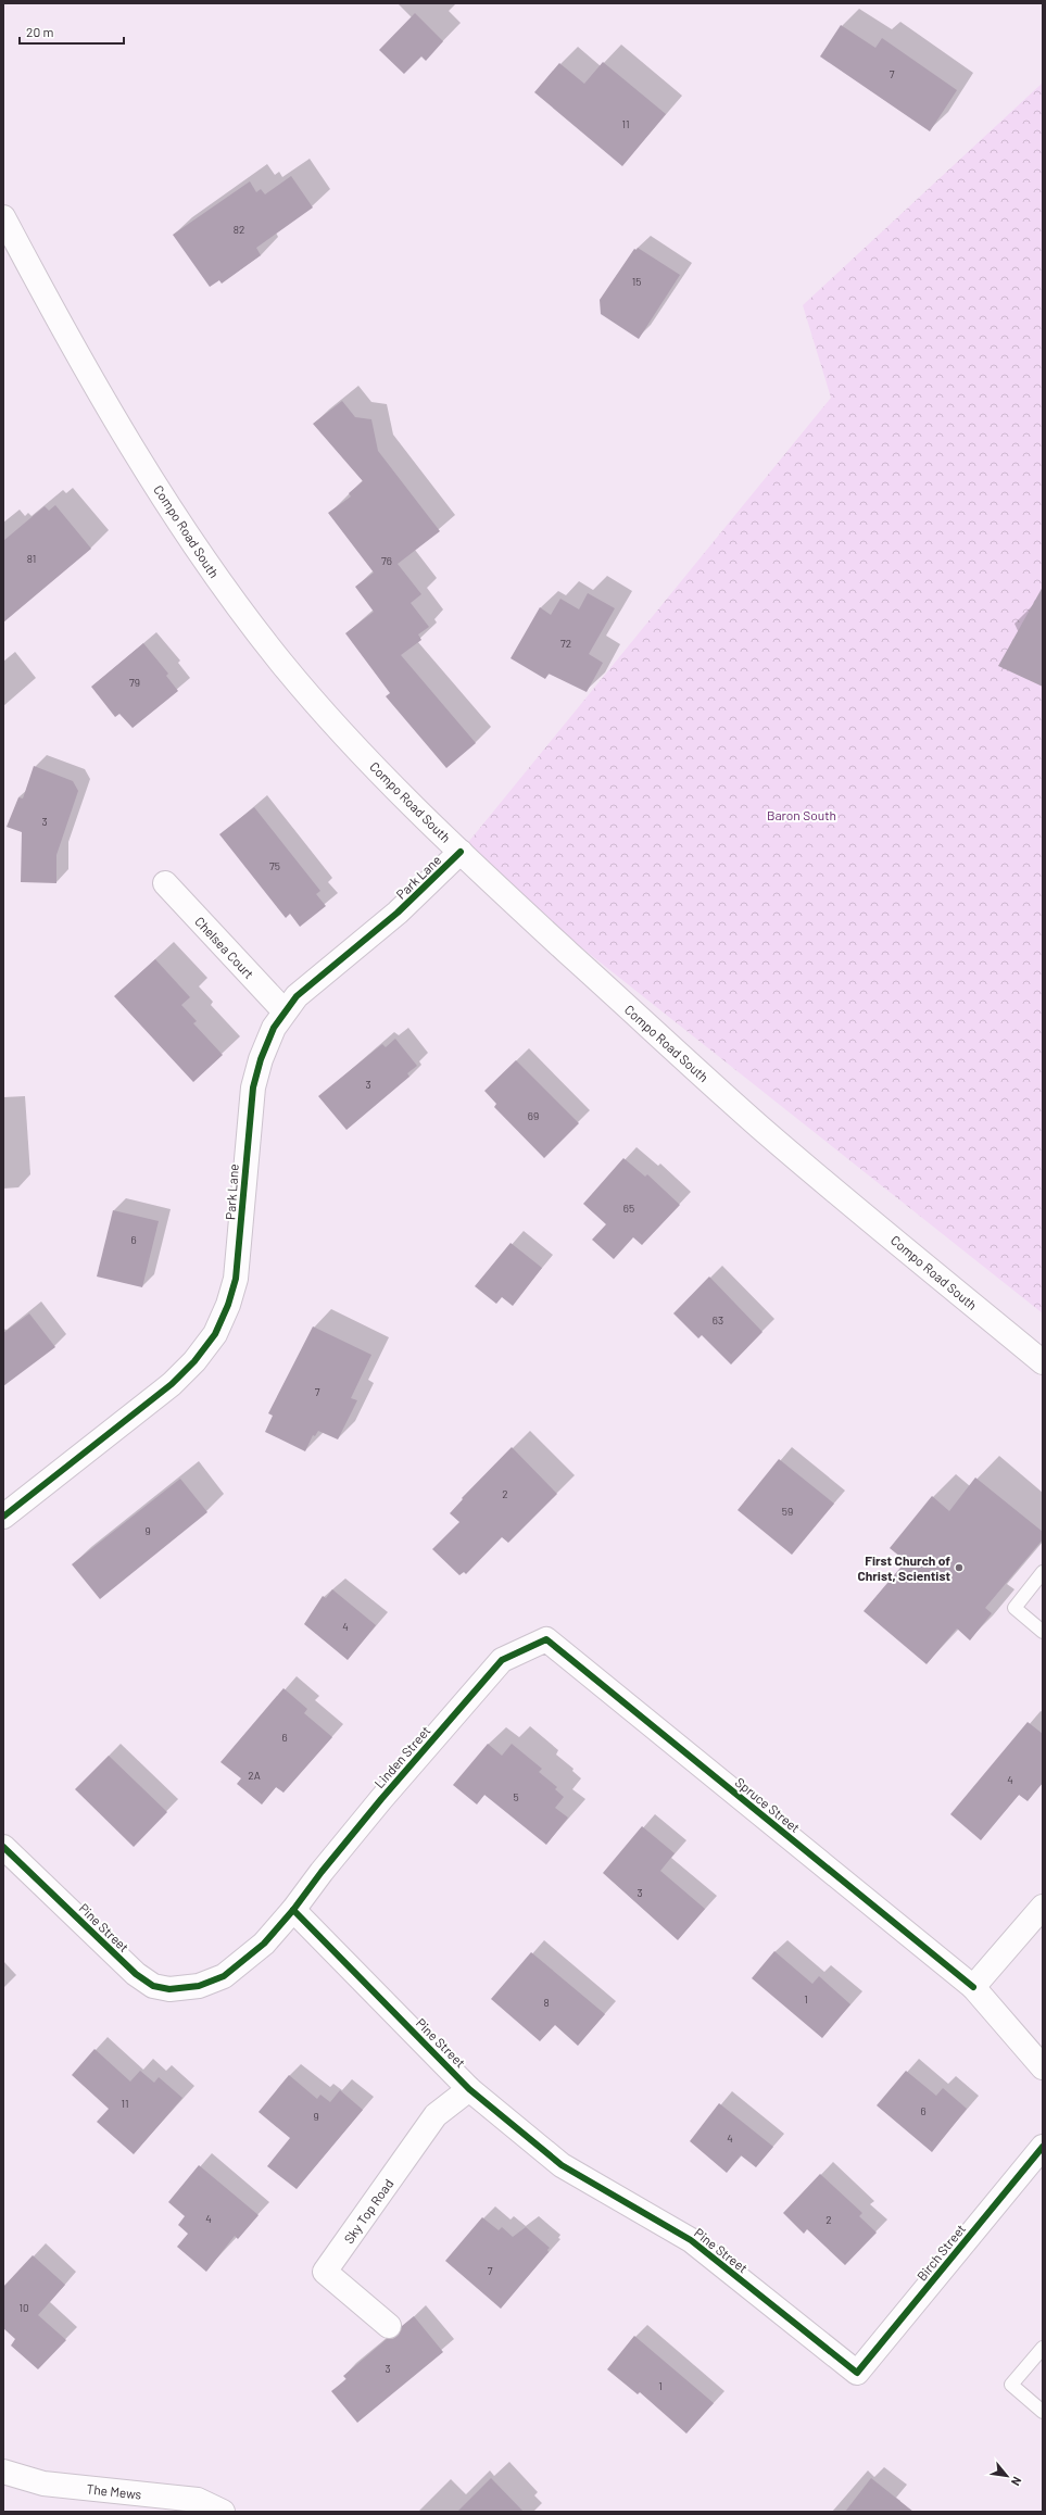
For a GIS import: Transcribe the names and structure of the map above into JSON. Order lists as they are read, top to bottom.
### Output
{
  "streets": {
    "street": [
      "Compo Road South",
      "Park Lane",
      "Chelsea Court",
      "Linden Street",
      "Spruce Street",
      "Pine Street",
      "Sky Top Road",
      "Birch Street",
      "The Mews"
    ]
  },
  "crossings": [
    ["Compo Road South", "Park Lane"],
    ["Park Lane", "Chelsea Court"],
    ["Linden Street", "Spruce Street"],
    ["Linden Street", "Pine Street"],
    ["Pine Street", "Sky Top Road"],
    ["Pine Street", "Birch Street"]
  ],
  "parks": ["Baron South"],
  "places": ["First Church of Christ, Scientist"],
  "house_numbers": [
    "7",
    "11",
    "82",
    "15",
    "81",
    "76",
    "72",
    "79",
    "3",
    "75",
    "3",
    "69",
    "65",
    "6",
    "63",
    "7",
    "2",
    "59",
    "9",
    "4",
    "6",
    "2A",
    "4",
    "5",
    "3",
    "1",
    "8",
    "11",
    "6",
    "9",
    "4",
    "4",
    "2",
    "7",
    "10",
    "3",
    "1"
  ],
  "scale_bar": "20 m",
  "north": "bottom right"
}
